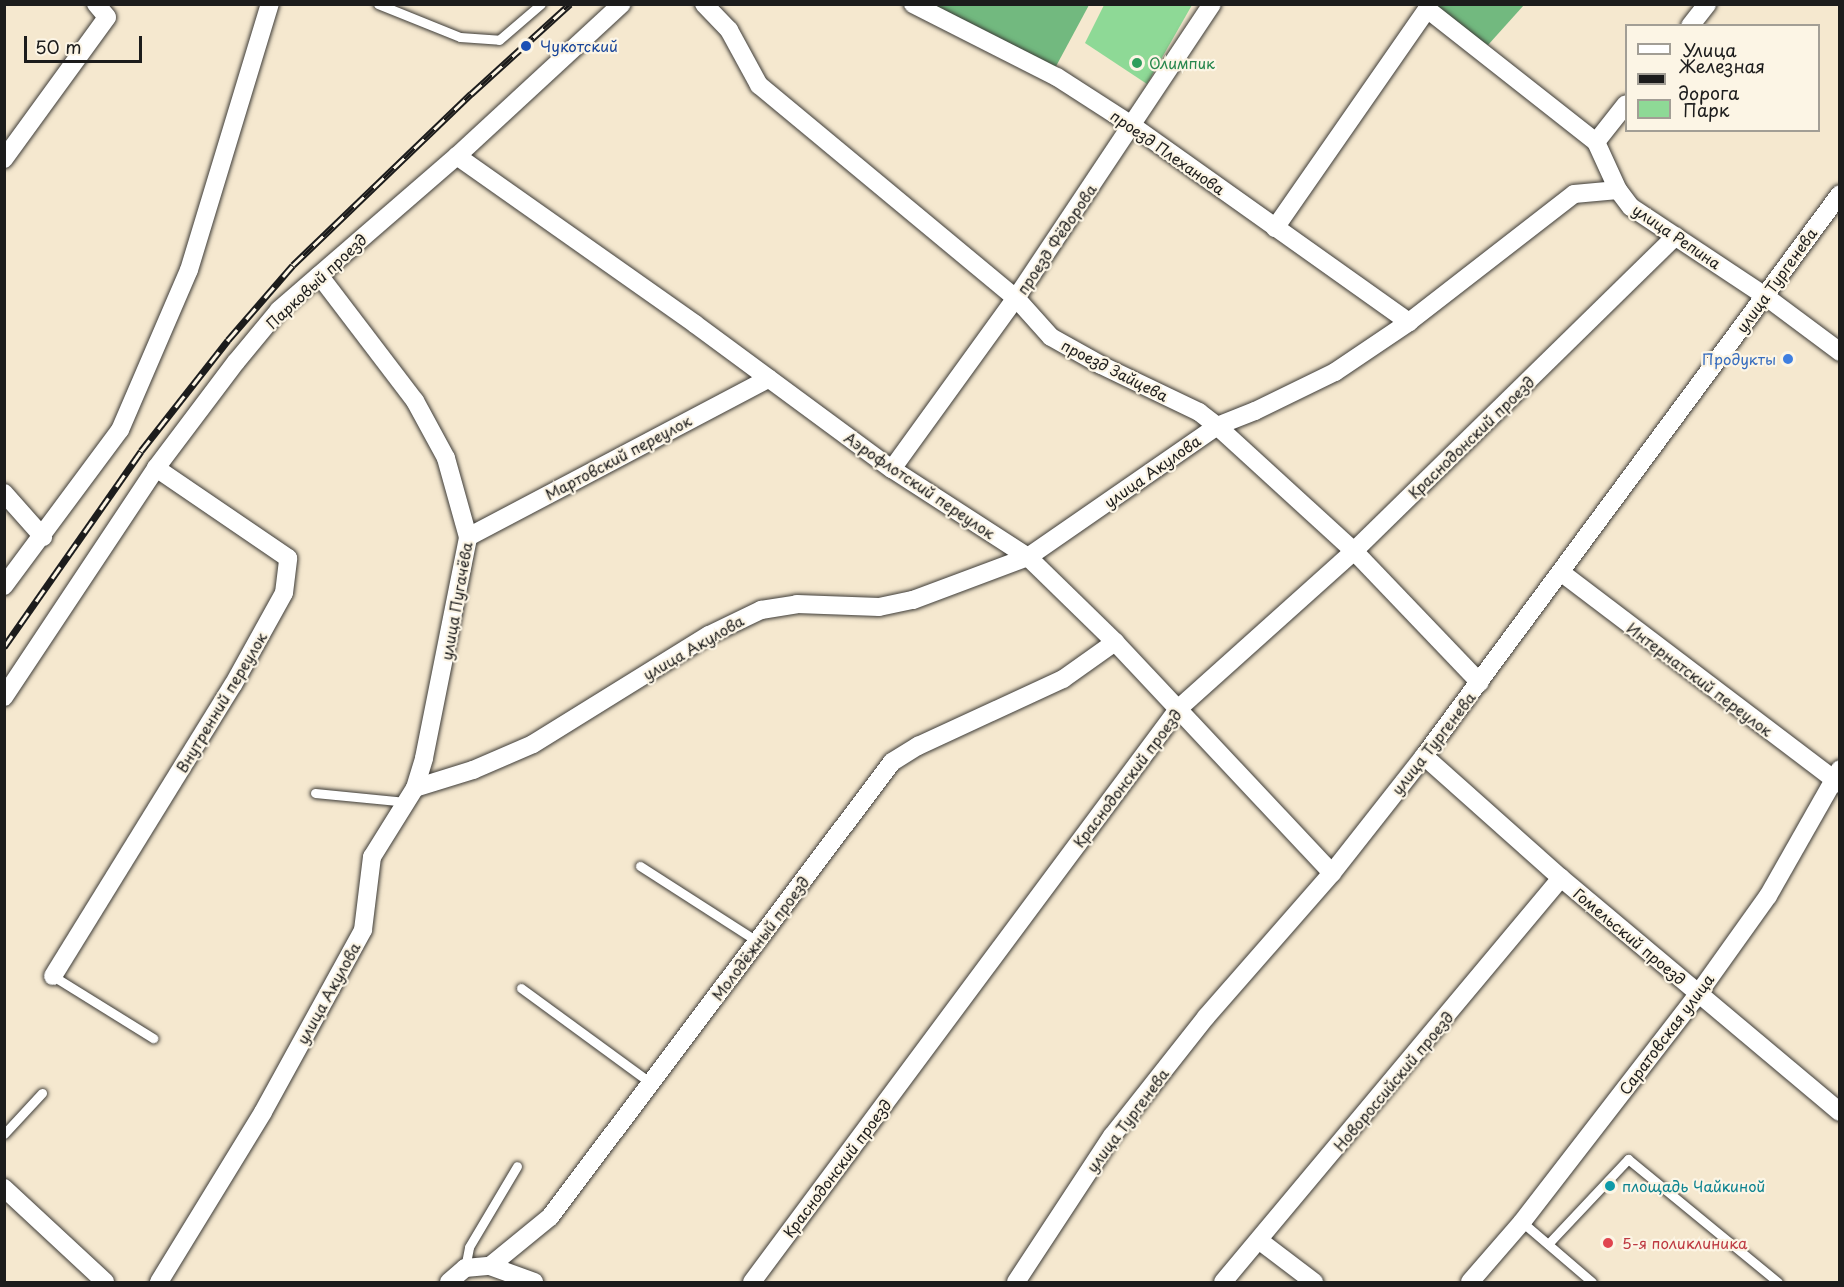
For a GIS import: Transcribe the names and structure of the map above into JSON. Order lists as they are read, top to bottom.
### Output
{
  "streets": {
    "street": [
      "проезд Плеханова",
      "улица Репина",
      "проезд Фёдорова",
      "улица Тургенева",
      "Парковый проезд",
      "проезд Зайцева",
      "Краснодонский проезд",
      "Мартовский переулок",
      "улица Акулова",
      "Аэрофлотский переулок",
      "улица Пугачёва",
      "Интернатский переулок",
      "Внутренний переулок",
      "Гомельский проезд",
      "Молодёжный проезд",
      "Саратовская улица",
      "Новороссийский проезд"
    ]
  },
  "crossings": [
    ["проезд Плеханова", "улица Репина"],
    ["проезд Плеханова", "проезд Фёдорова"],
    ["проезд Плеханова", "улица Акулова"],
    ["улица Репина", "улица Тургенева"],
    ["улица Репина", "Краснодонский проезд"],
    ["улица Репина", "улица Акулова"],
    ["проезд Фёдорова", "проезд Зайцева"],
    ["проезд Фёдорова", "Аэрофлотский переулок"],
    ["улица Тургенева", "проезд Зайцева"],
    ["улица Тургенева", "Аэрофлотский переулок"],
    ["улица Тургенева", "Интернатский переулок"],
    ["улица Тургенева", "Гомельский проезд"],
    ["Парковый проезд", "Аэрофлотский переулок"],
    ["Парковый проезд", "улица Пугачёва"],
    ["Парковый проезд", "Внутренний переулок"],
    ["проезд Зайцева", "Краснодонский проезд"],
    ["проезд Зайцева", "улица Акулова"],
    ["Краснодонский проезд", "Аэрофлотский переулок"],
    ["Мартовский переулок", "Аэрофлотский переулок"],
    ["Мартовский переулок", "улица Пугачёва"],
    ["улица Акулова", "Аэрофлотский переулок"],
    ["улица Акулова", "улица Пугачёва"],
    ["Аэрофлотский переулок", "Молодёжный проезд"],
    ["Интернатский переулок", "Саратовская улица"],
    ["Гомельский проезд", "Саратовская улица"],
    ["Гомельский проезд", "Новороссийский проезд"]
  ],
  "places": [
    "Чукотский",
    "Олимпик",
    "Продукты",
    "площадь Чайкиной",
    "5-я поликлиника"
  ],
  "legend": ["Улица", "Железная дорога", "Парк"],
  "scale_bar": "50 m"
}
